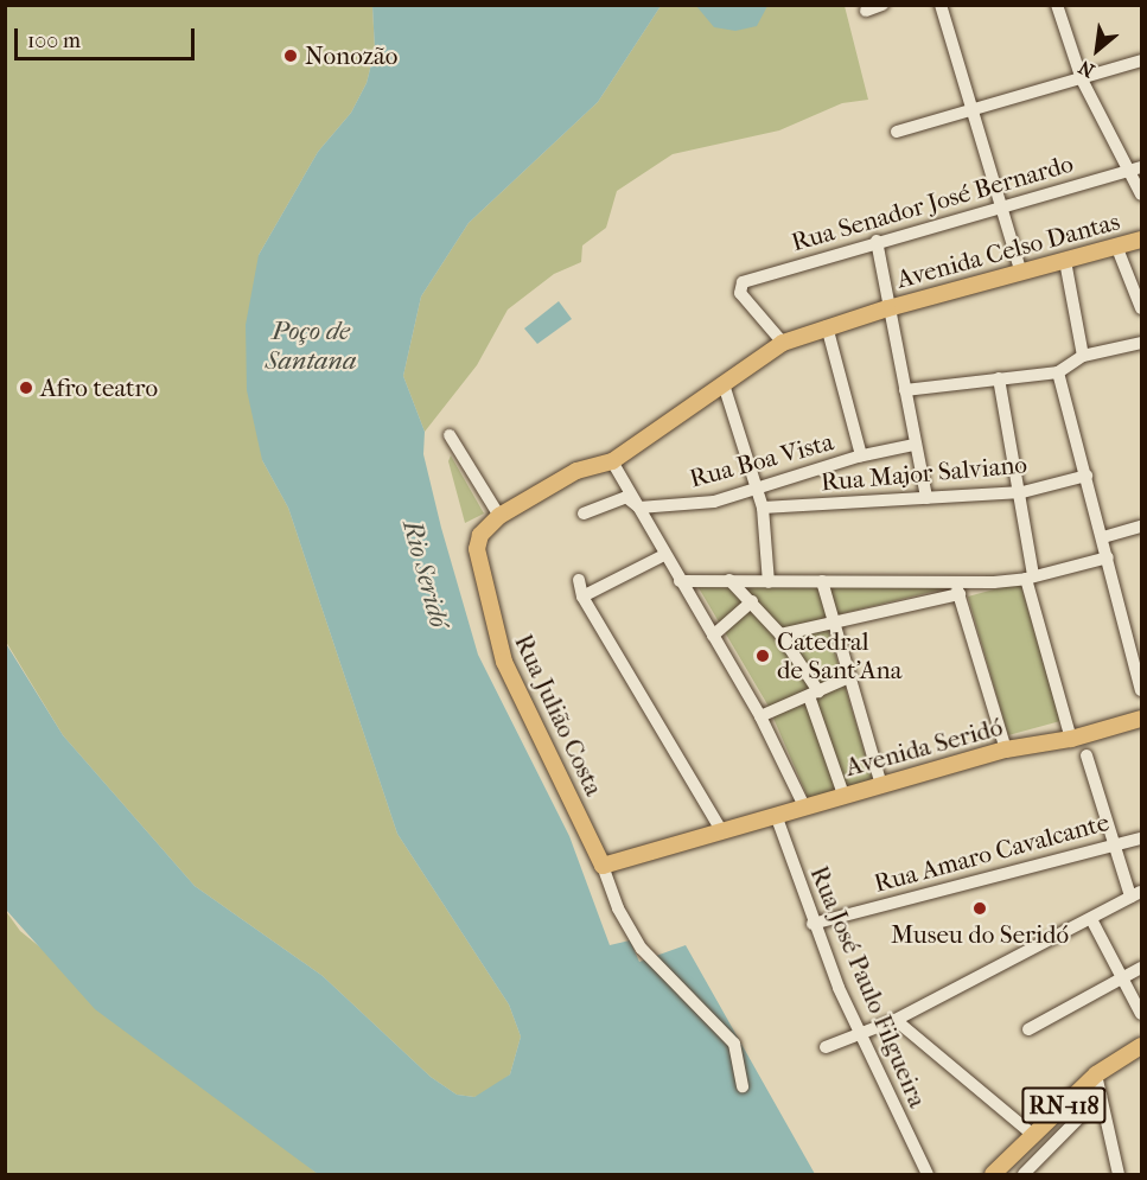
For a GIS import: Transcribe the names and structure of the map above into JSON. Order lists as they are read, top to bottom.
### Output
{
  "streets": {
    "main road": [
      "Avenida Celso Dantas",
      "Rua Julião Costa",
      "Avenida Seridó",
      "RN-118"
    ],
    "street": [
      "Rua Senador José Bernardo",
      "Rua Boa Vista",
      "Rua Major Salviano",
      "Rua Amaro Cavalcante",
      "Rua José Paulo Filgueira"
    ]
  },
  "crossings": [
    ["Rua Senador José Bernardo", "Avenida Celso Dantas"],
    ["Avenida Celso Dantas", "Rua Julião Costa"],
    ["Rua Julião Costa", "Avenida Seridó"],
    ["Avenida Seridó", "Rua José Paulo Filgueira"],
    ["Rua Amaro Cavalcante", "Rua José Paulo Filgueira"]
  ],
  "water": ["Poço de Santana", "Rio Seridó"],
  "places": [
    "Nonozão",
    "Afro teatro",
    "Catedral de Sant'Ana",
    "Museu do Seridó"
  ],
  "scale_bar": "100 m",
  "north": "bottom left"
}
